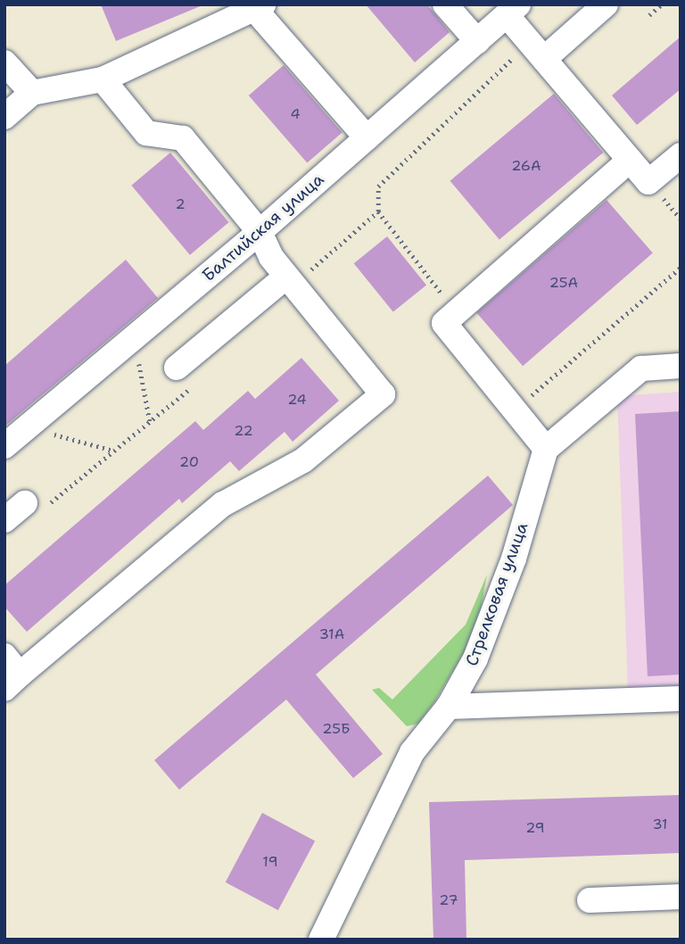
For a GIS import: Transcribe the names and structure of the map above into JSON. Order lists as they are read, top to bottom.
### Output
{
  "streets": {
    "street": ["Балтийская улица", "Стрелковая улица"]
  },
  "house_numbers": [
    "4",
    "26А",
    "2",
    "25А",
    "24",
    "22",
    "20",
    "31А",
    "25Б",
    "31",
    "29",
    "19",
    "27"
  ]
}
